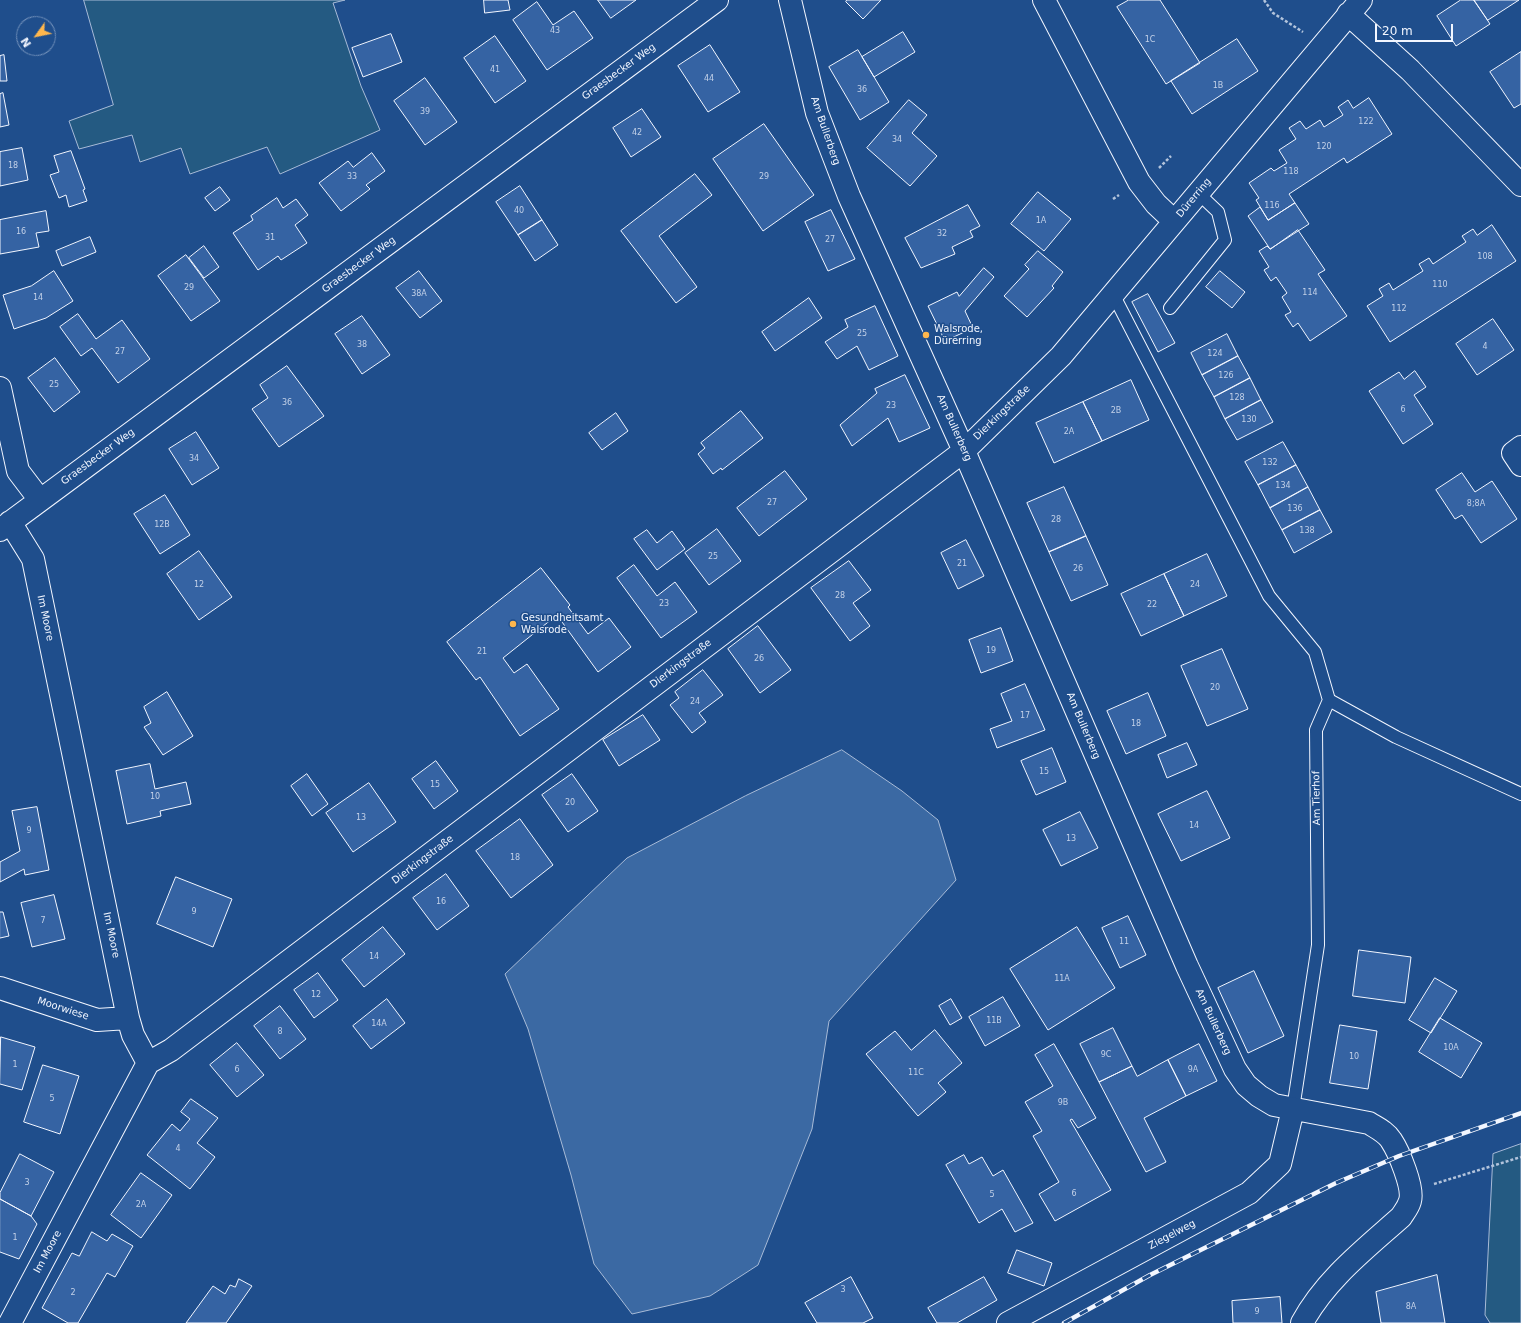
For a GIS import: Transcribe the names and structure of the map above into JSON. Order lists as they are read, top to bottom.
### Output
{
  "streets": {
    "street": [
      "Graesbecker Weg",
      "Am Bullerberg",
      "Dürerring",
      "Dierkingstraße",
      "Im Moore",
      "Moorwiese",
      "Ziegelweg"
    ],
    "lane": ["Am Tierhof"]
  },
  "crossings": [
    ["Graesbecker Weg", "Im Moore"],
    ["Am Bullerberg", "Dierkingstraße"],
    ["Am Bullerberg", "Am Tierhof"],
    ["Am Bullerberg", "Ziegelweg"],
    ["Dürerring", "Dierkingstraße"],
    ["Dierkingstraße", "Im Moore"],
    ["Im Moore", "Moorwiese"],
    ["Am Tierhof", "Ziegelweg"]
  ],
  "places": ["Walsrode, Dürerring", "Gesundheitsamt Walsrode"],
  "house_numbers": [
    "43",
    "1C",
    "41",
    "44",
    "1B",
    "36",
    "39",
    "122",
    "42",
    "34",
    "120",
    "18",
    "118",
    "33",
    "29",
    "116",
    "40",
    "1A",
    "16",
    "32",
    "31",
    "27",
    "108",
    "110",
    "29",
    "114",
    "38A",
    "14",
    "112",
    "25",
    "38",
    "4",
    "27",
    "124",
    "126",
    "25",
    "128",
    "36",
    "23",
    "6",
    "2B",
    "130",
    "2A",
    "34",
    "132",
    "134",
    "27",
    "8;8A",
    "136",
    "28",
    "12B",
    "138",
    "25",
    "21",
    "26",
    "12",
    "24",
    "28",
    "23",
    "22",
    "19",
    "21",
    "26",
    "20",
    "24",
    "17",
    "18",
    "15",
    "15",
    "10",
    "20",
    "13",
    "14",
    "9",
    "13",
    "18",
    "16",
    "9",
    "7",
    "11",
    "14",
    "11A",
    "12",
    "11B",
    "14A",
    "8",
    "10A",
    "9C",
    "10",
    "1",
    "6",
    "9A",
    "11C",
    "5",
    "9B",
    "4",
    "3",
    "6",
    "5",
    "2A",
    "1",
    "3",
    "2",
    "8A",
    "9"
  ],
  "scale_bar": "20 m",
  "north": "bottom left"
}
